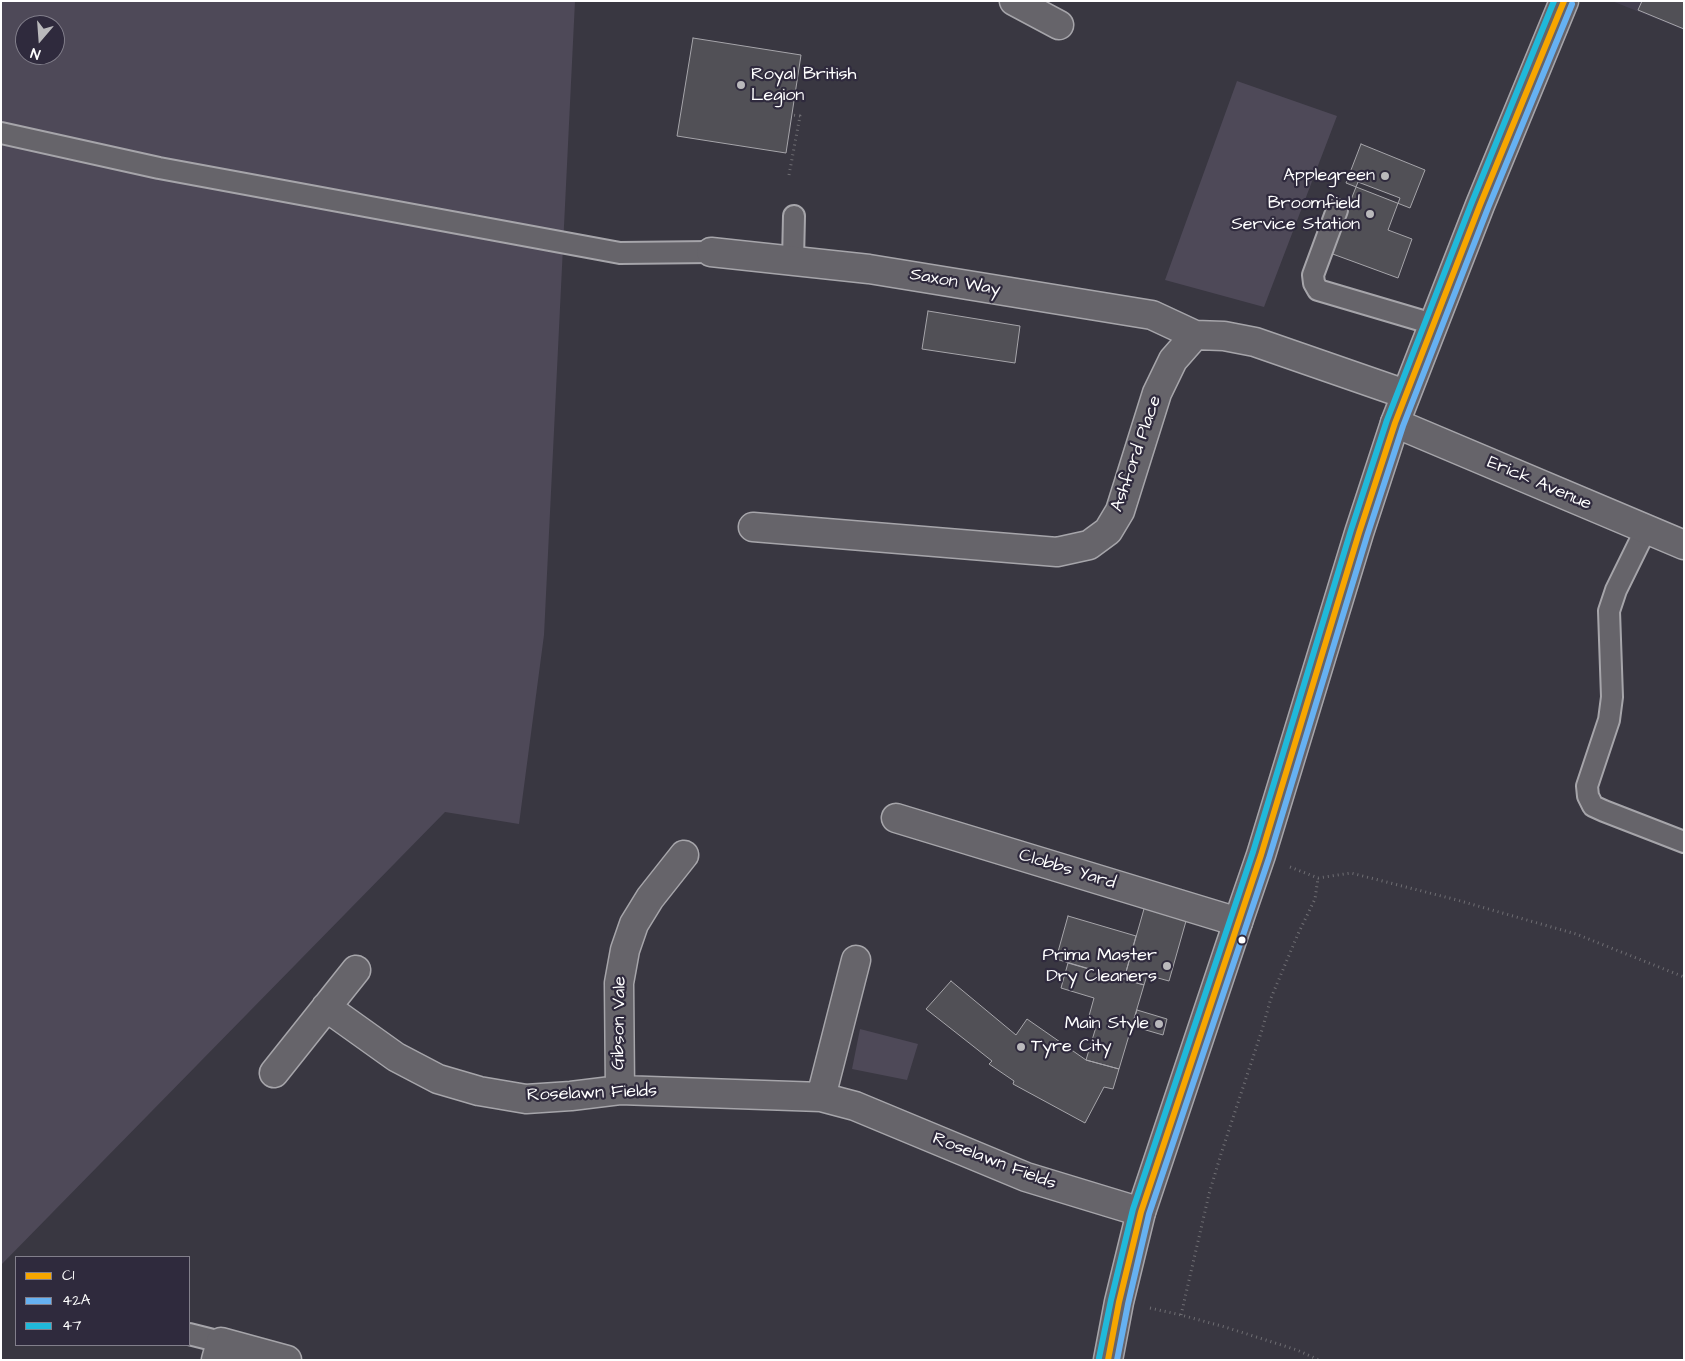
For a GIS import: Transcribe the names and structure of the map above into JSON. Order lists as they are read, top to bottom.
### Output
{
  "streets": {
    "street": [
      "Saxon Way",
      "Ashford Place",
      "Erick Avenue",
      "Clobbs Yard",
      "Gibson Vale",
      "Roselawn Fields"
    ]
  },
  "crossings": [
    ["Saxon Way", "Ashford Place"],
    ["Gibson Vale", "Roselawn Fields"]
  ],
  "places": [
    "Royal British Legion",
    "Applegreen",
    "Broomfield Service Station",
    "Prima Master Dry Cleaners",
    "Main Style",
    "Tyre City"
  ],
  "lines": ["transit line C1", "transit line 47", "transit line 42A"],
  "legend": ["C1", "42A", "47"],
  "north": "bottom"
}
